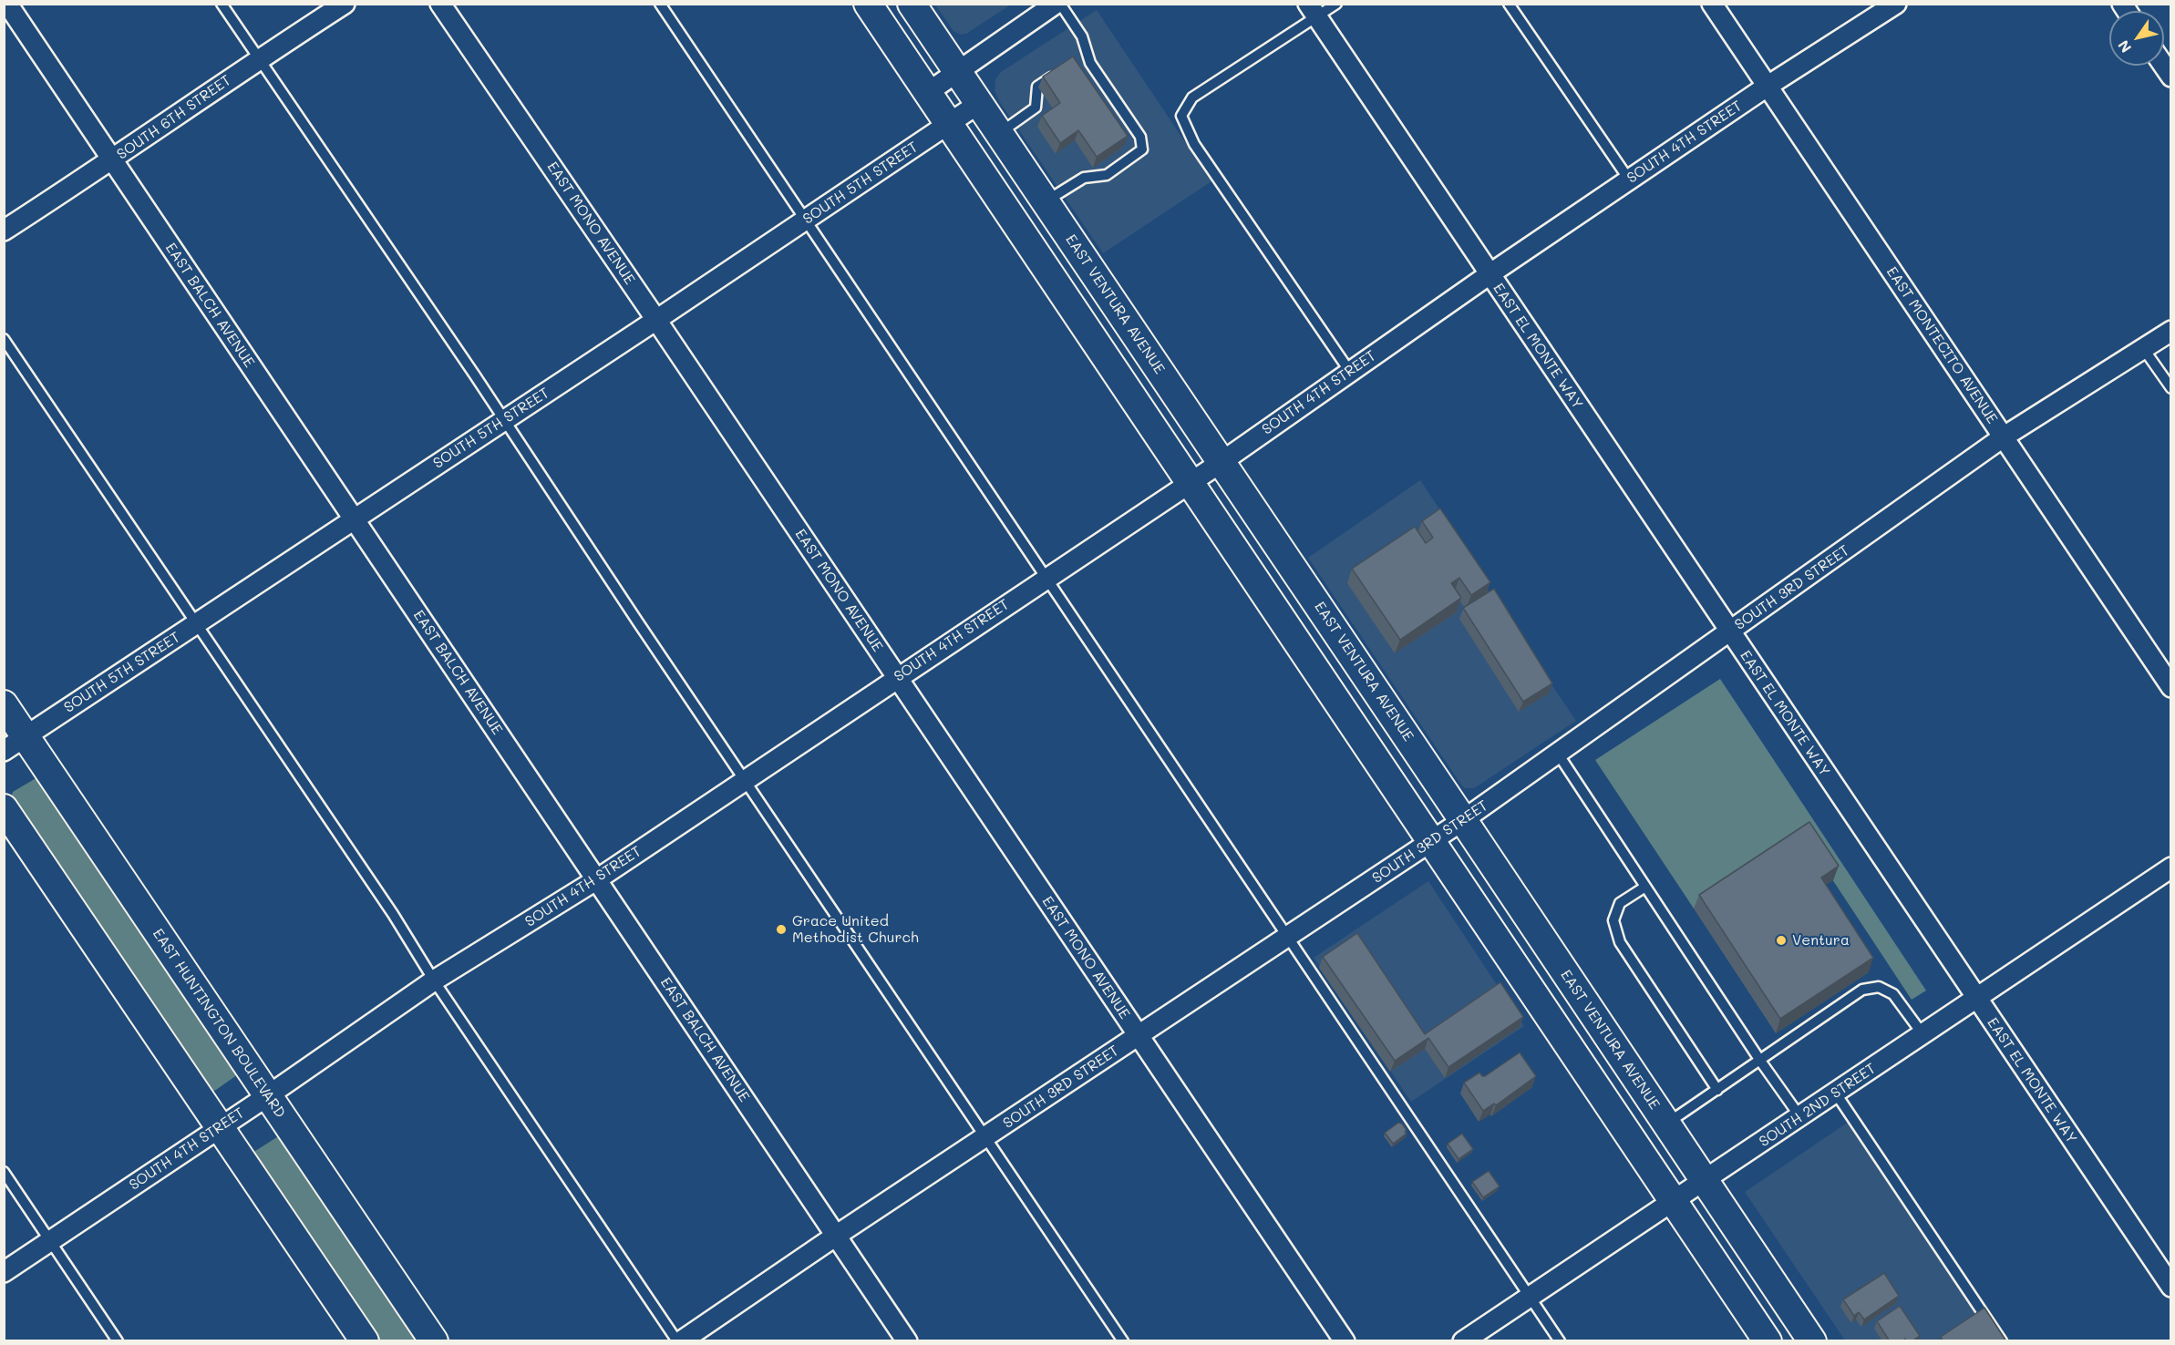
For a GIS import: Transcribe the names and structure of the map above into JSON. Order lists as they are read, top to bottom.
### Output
{
  "streets": {
    "main road": ["EAST VENTURA AVENUE", "EAST HUNTINGTON BOULEVARD"],
    "street": [
      "SOUTH 6TH STREET",
      "SOUTH 4TH STREET",
      "SOUTH 5TH STREET",
      "EAST MONO AVENUE",
      "EAST BALCH AVENUE",
      "EAST MONTECITO AVENUE",
      "EAST EL MONTE WAY",
      "SOUTH 3RD STREET",
      "SOUTH 2ND STREET"
    ]
  },
  "crossings": [
    ["SOUTH 6TH STREET", "EAST BALCH AVENUE"],
    ["SOUTH 4TH STREET", "EAST MONO AVENUE"],
    ["SOUTH 4TH STREET", "EAST VENTURA AVENUE"],
    ["SOUTH 4TH STREET", "EAST BALCH AVENUE"],
    ["SOUTH 4TH STREET", "EAST MONTECITO AVENUE"],
    ["SOUTH 4TH STREET", "EAST EL MONTE WAY"],
    ["SOUTH 4TH STREET", "EAST HUNTINGTON BOULEVARD"],
    ["SOUTH 5TH STREET", "EAST MONO AVENUE"],
    ["SOUTH 5TH STREET", "EAST VENTURA AVENUE"],
    ["SOUTH 5TH STREET", "EAST BALCH AVENUE"],
    ["SOUTH 5TH STREET", "EAST HUNTINGTON BOULEVARD"],
    ["EAST MONO AVENUE", "SOUTH 3RD STREET"],
    ["EAST VENTURA AVENUE", "SOUTH 3RD STREET"],
    ["EAST VENTURA AVENUE", "SOUTH 2ND STREET"],
    ["EAST BALCH AVENUE", "SOUTH 3RD STREET"],
    ["EAST MONTECITO AVENUE", "SOUTH 3RD STREET"],
    ["EAST EL MONTE WAY", "SOUTH 3RD STREET"],
    ["EAST EL MONTE WAY", "SOUTH 2ND STREET"]
  ],
  "places": ["Grace United Methodist Church", "Ventura"],
  "north": "bottom left"
}
